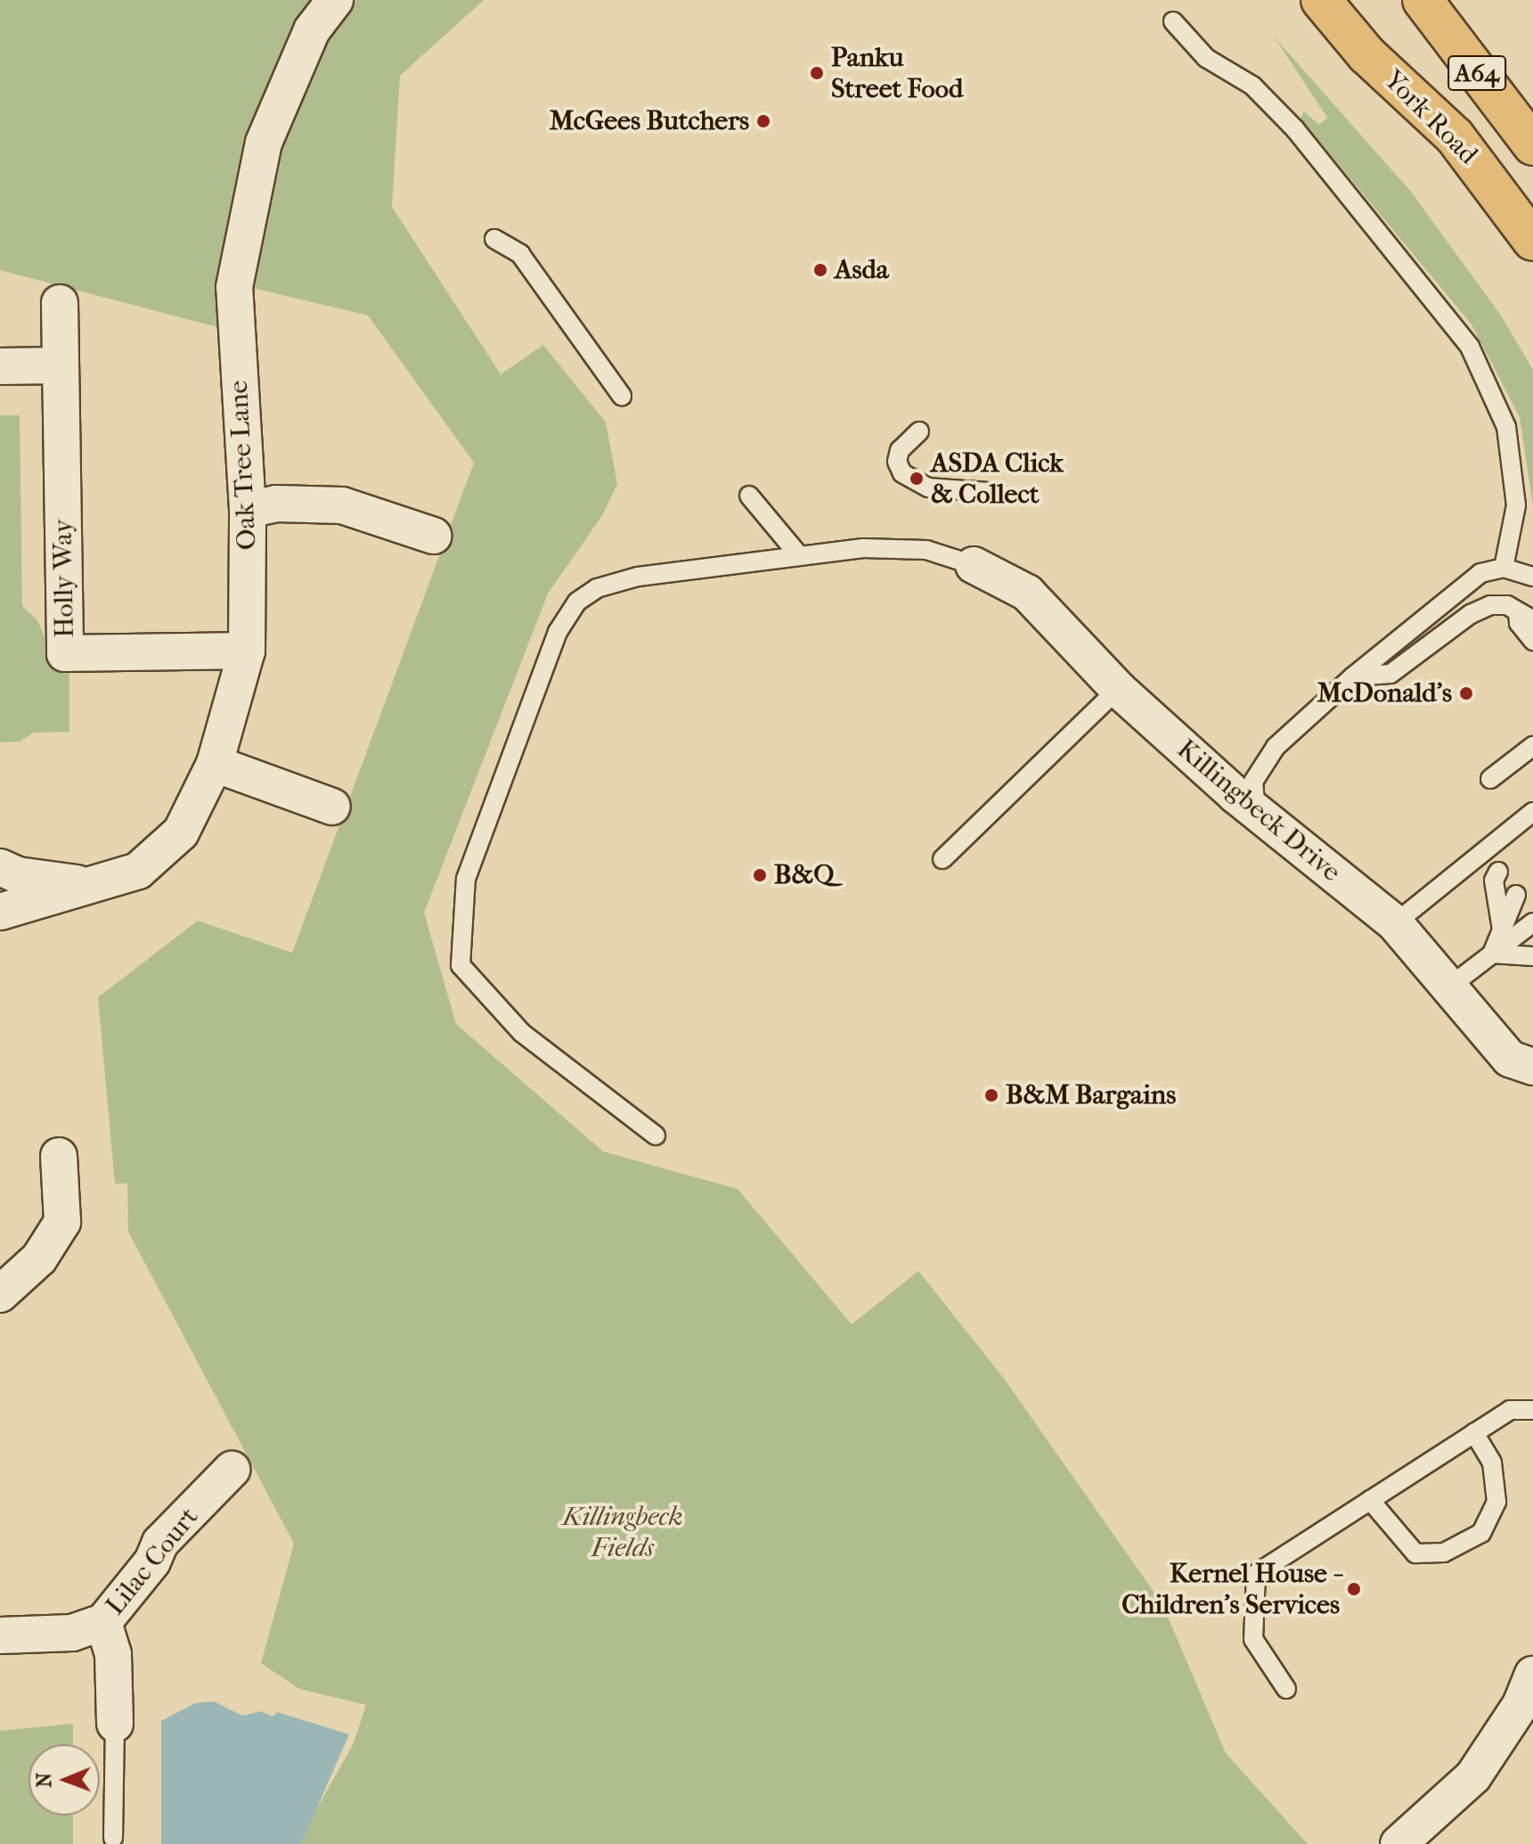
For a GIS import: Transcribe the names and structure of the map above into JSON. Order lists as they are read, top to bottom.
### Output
{
  "streets": {
    "highway": ["A64", "York Road"],
    "street": [
      "Oak Tree Lane",
      "Holly Way",
      "Killingbeck Drive",
      "Lilac Court"
    ]
  },
  "crossings": [
    ["Oak Tree Lane", "Holly Way"]
  ],
  "parks": ["Killingbeck Fields"],
  "places": [
    "Panku Street Food",
    "McGees Butchers",
    "Asda",
    "ASDA Click & Collect",
    "McDonald's",
    "B&Q",
    "B&M Bargains",
    "Kernel House - Children's Services"
  ],
  "north": "left"
}
